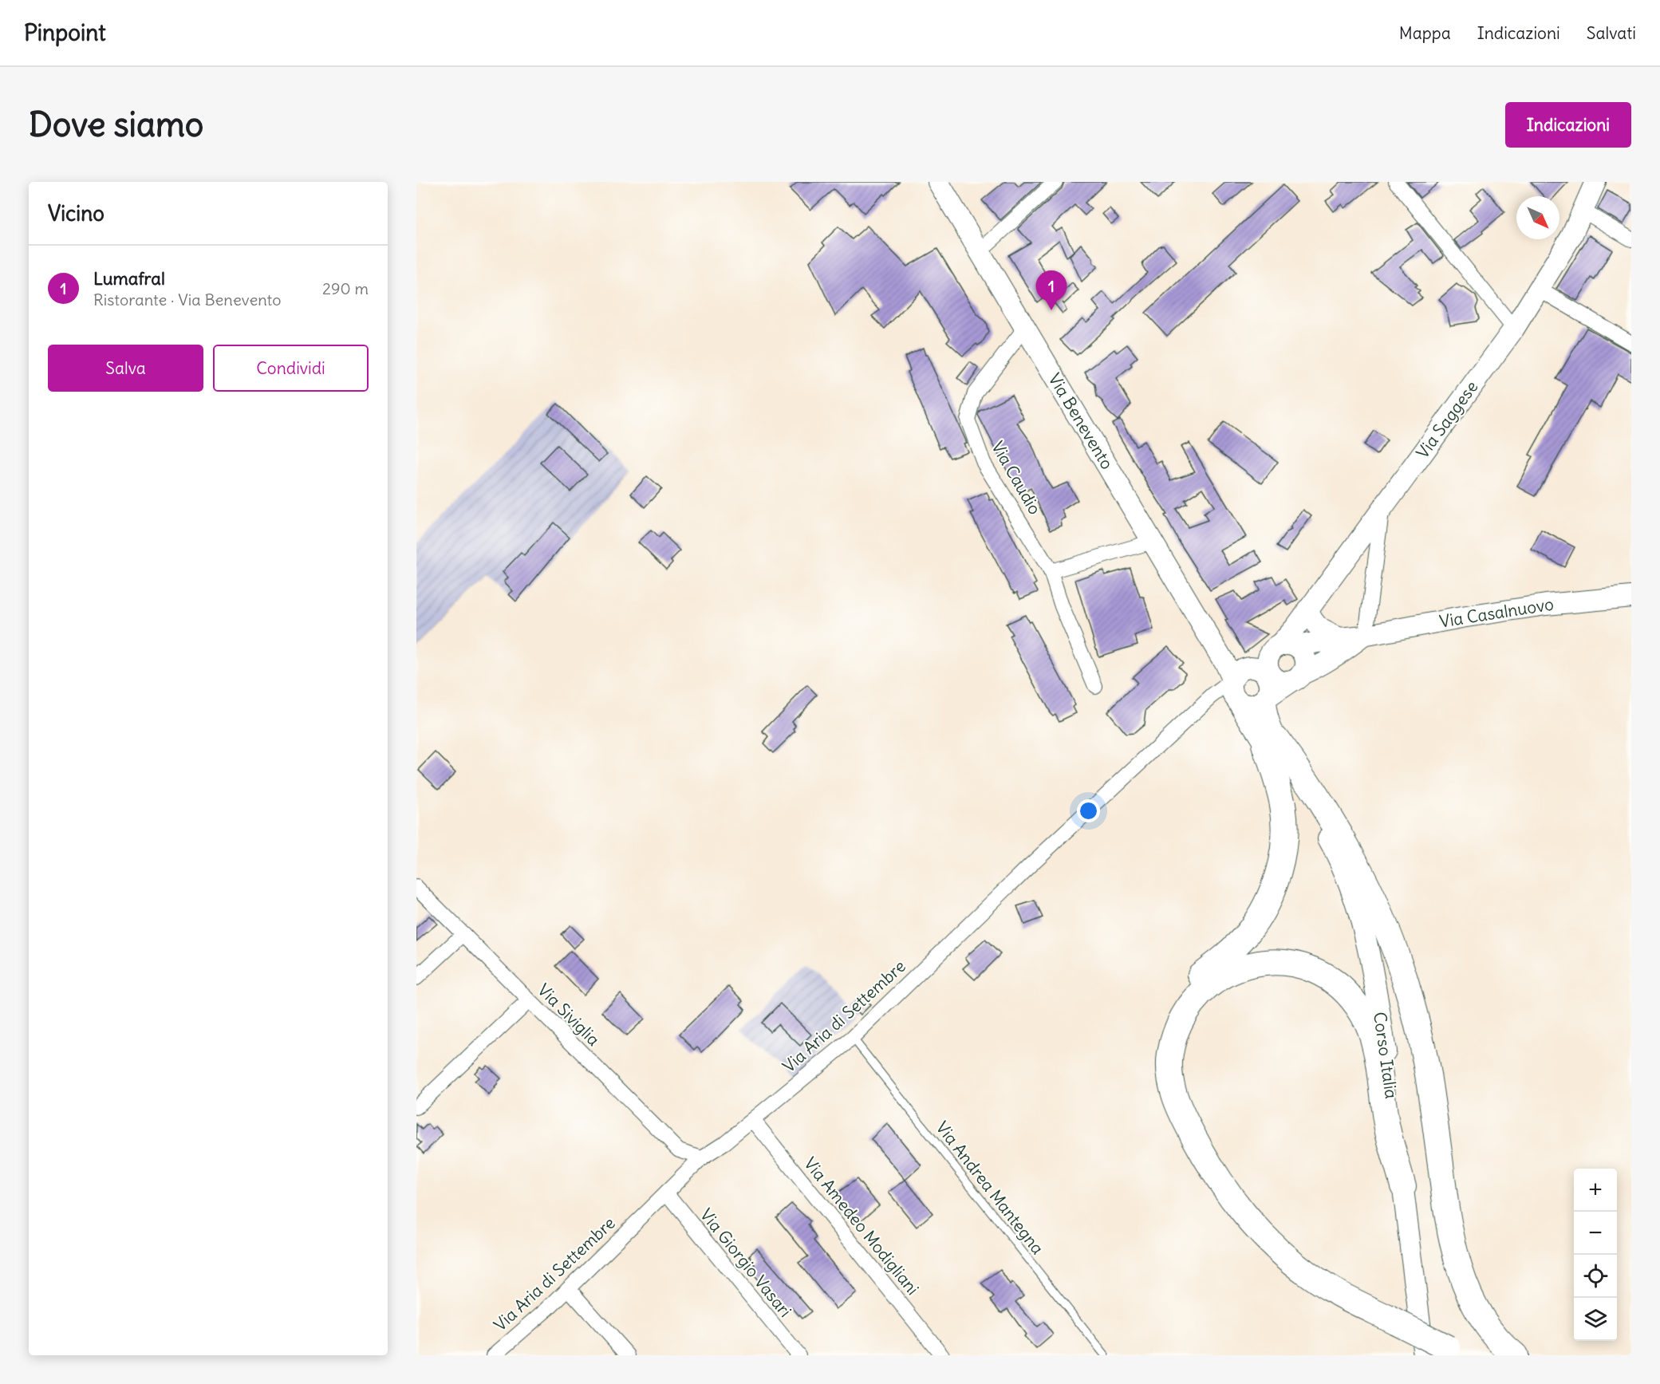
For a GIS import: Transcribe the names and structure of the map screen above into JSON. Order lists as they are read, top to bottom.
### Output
{
  "streets": {
    "main road": [
      "Via Saggese",
      "Via Benevento",
      "Via Casalnuovo",
      "Corso Italia"
    ],
    "street": [
      "Via Caudio",
      "Via Siviglia",
      "Via Aria di Settembre",
      "Via Amedeo Modigliani",
      "Via Giorgio Vasari"
    ],
    "lane": ["Via Andrea Mantegna"]
  },
  "crossings": [
    ["Via Saggese", "Via Casalnuovo"],
    ["Via Benevento", "Via Caudio"],
    ["Via Benevento", "Via Aria di Settembre"],
    ["Via Benevento", "Corso Italia"],
    ["Via Siviglia", "Via Aria di Settembre"],
    ["Via Aria di Settembre", "Via Andrea Mantegna"],
    ["Via Aria di Settembre", "Via Amedeo Modigliani"],
    ["Via Aria di Settembre", "Via Giorgio Vasari"]
  ],
  "north": "bottom right",
  "page": {
    "header": "Pinpoint",
    "nav": ["Mappa", "Indicazioni", "Salvati"],
    "buttons": [
      "Indicazioni",
      ["Salva", "Condividi"]
    ],
    "title": "Dove siamo",
    "heading": "Vicino",
    "list": [
      {
        "mark": "1",
        "name": "Lumafral",
        "note": "Ristorante · Via Benevento",
        "value": "290 m"
      }
    ],
    "pins": "1",
    "map_buttons": ["+", "−"]
  }
}
